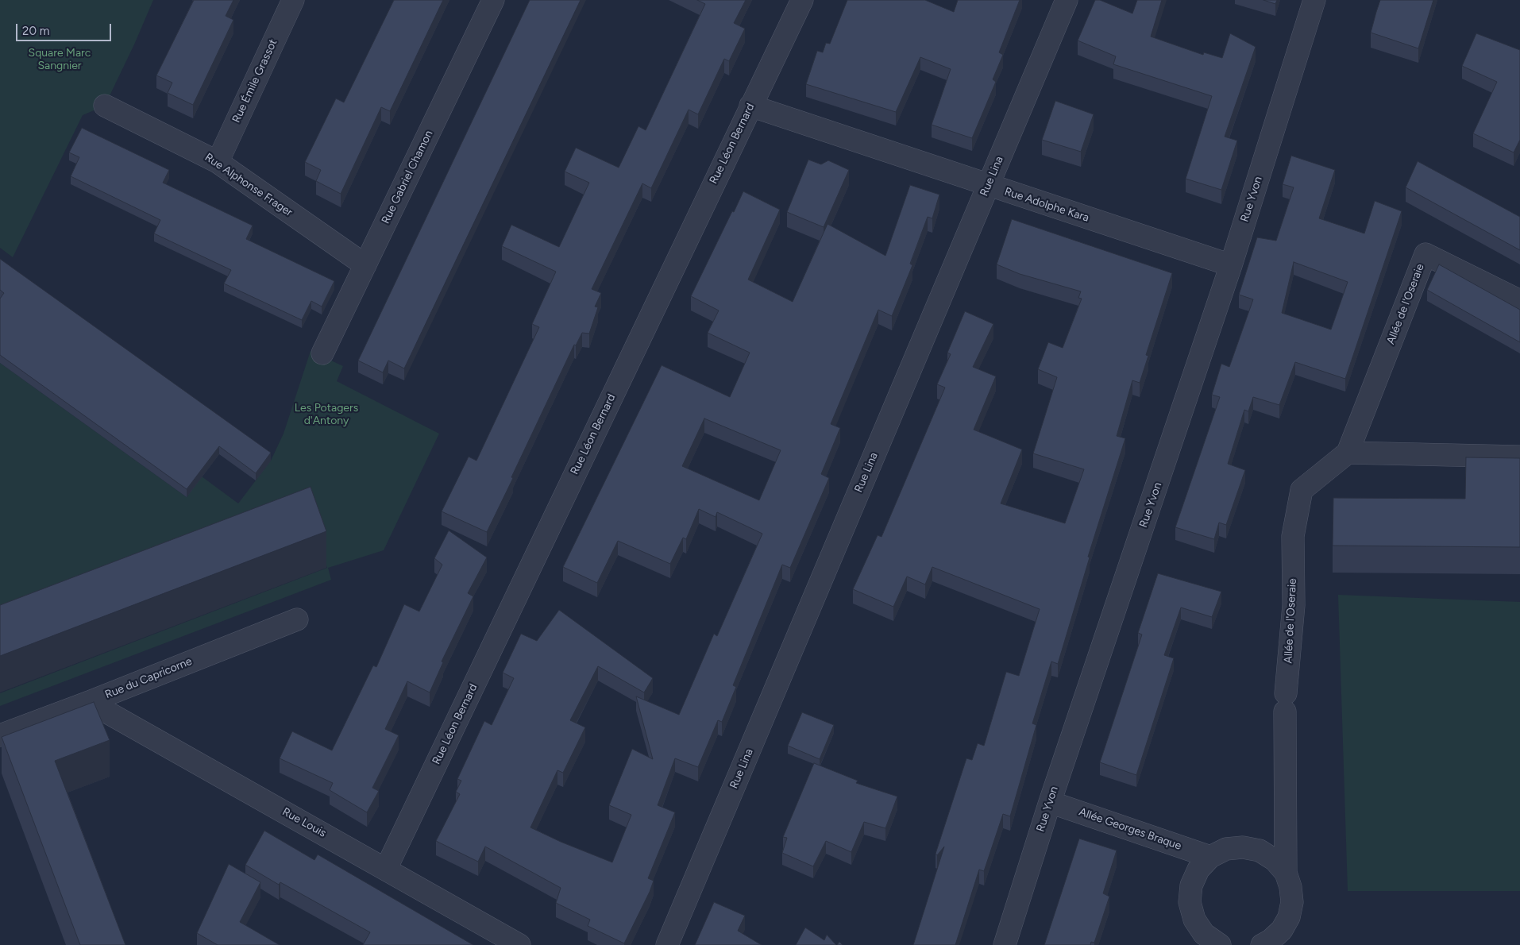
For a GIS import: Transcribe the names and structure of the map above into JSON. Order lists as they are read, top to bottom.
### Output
{
  "streets": {
    "street": [
      "Rue Émile Grassot",
      "Rue Léon Bernard",
      "Rue Lina",
      "Rue Gabriel Chamon",
      "Rue Alphonse Frager",
      "Rue Yvon",
      "Rue Adolphe Kara",
      "Allée de l'Oseraie",
      "Rue du Capricorne",
      "Rue Louis",
      "Allée Georges Braque"
    ]
  },
  "crossings": [
    ["Rue Émile Grassot", "Rue Alphonse Frager"],
    ["Rue Léon Bernard", "Rue Adolphe Kara"],
    ["Rue Léon Bernard", "Rue Louis"],
    ["Rue Lina", "Rue Adolphe Kara"],
    ["Rue Gabriel Chamon", "Rue Alphonse Frager"],
    ["Rue Yvon", "Rue Adolphe Kara"],
    ["Rue Yvon", "Allée Georges Braque"],
    ["Rue du Capricorne", "Rue Louis"]
  ],
  "parks": ["Square Marc Sangnier", "Les Potagers d'Antony"],
  "scale_bar": "20 m"
}
